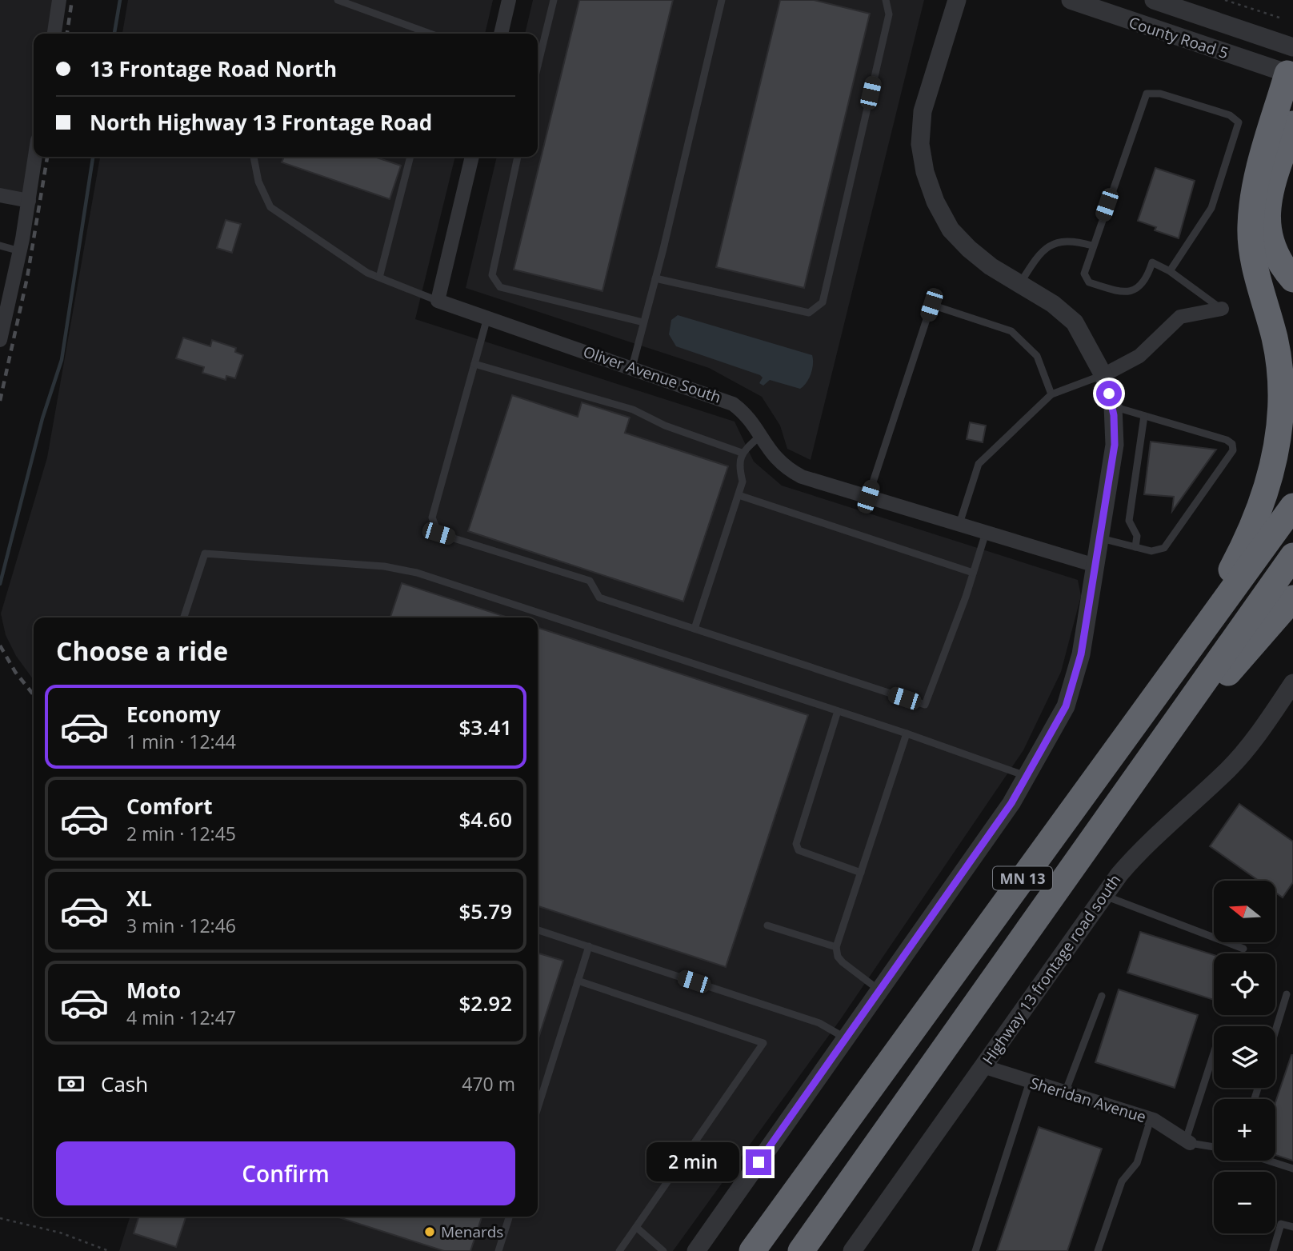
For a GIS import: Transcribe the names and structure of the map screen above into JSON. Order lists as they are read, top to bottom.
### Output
{
  "streets": {
    "highway": ["MN 13"],
    "street": [
      "County Road 5",
      "Oliver Avenue South",
      "Highway 13 frontage road south",
      "Sheridan Avenue"
    ]
  },
  "crossings": [
    ["Highway 13 frontage road south", "Sheridan Avenue"]
  ],
  "places": ["Menards"],
  "north": "left",
  "page": {
    "banner": ["13 Frontage Road North", "North Highway 13 Frontage Road"],
    "heading": "Choose a ride",
    "list": [
      {
        "name": "Economy",
        "note": "1 min · 12:44",
        "value": "$3.41"
      },
      {
        "name": "Comfort",
        "note": "2 min · 12:45",
        "value": "$4.60"
      },
      {
        "name": "XL",
        "note": "3 min · 12:46",
        "value": "$5.79"
      },
      {
        "name": "Moto",
        "note": "4 min · 12:47",
        "value": "$2.92"
      }
    ],
    "map_buttons": ["+", "−"],
    "pay": ["Cash", "470 m"],
    "buttons": "Confirm",
    "bubble": "2 min"
  }
}
